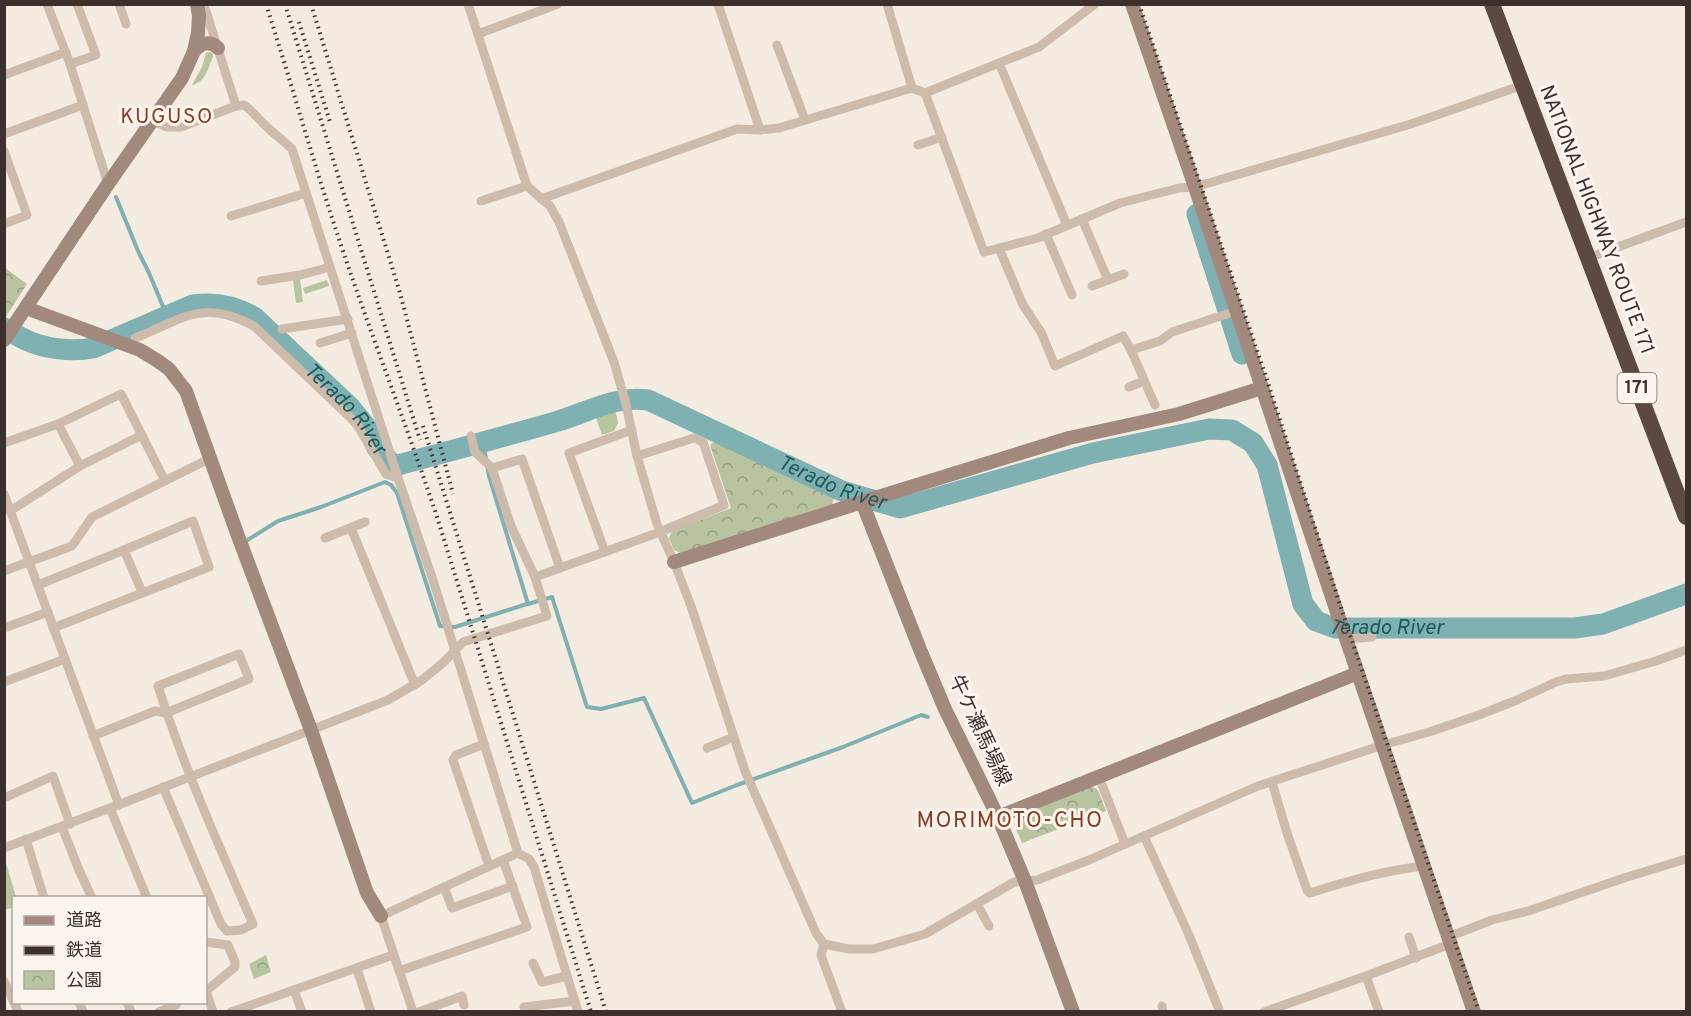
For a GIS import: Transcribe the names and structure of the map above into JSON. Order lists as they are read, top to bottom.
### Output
{
  "streets": {
    "highway": ["NATIONAL HIGHWAY ROUTE 171", "171"],
    "street": ["牛ケ瀬馬場線"]
  },
  "districts": ["KUGUSO", "MORIMOTO-CHO"],
  "water": ["Terado River"],
  "legend": ["道路", "鉄道", "公園"]
}
